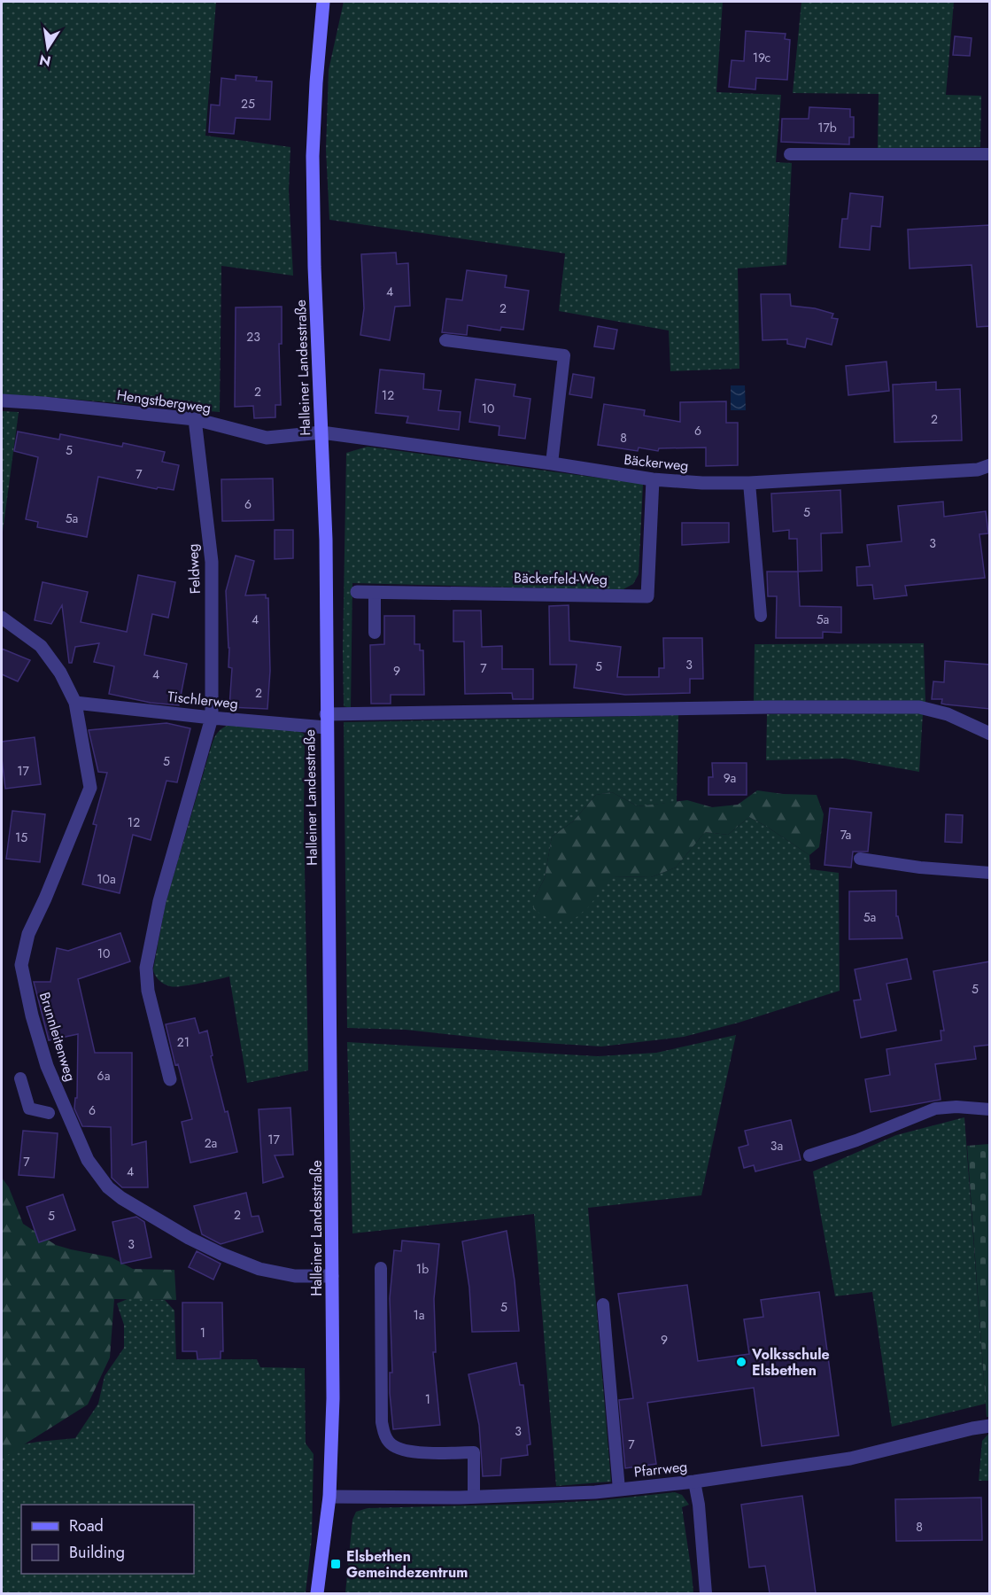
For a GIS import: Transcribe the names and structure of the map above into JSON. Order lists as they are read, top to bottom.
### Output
{
  "streets": {
    "main road": ["Halleiner Landesstraße"],
    "street": [
      "Hengstbergweg",
      "Bäckerweg",
      "Feldweg",
      "Bäckerfeld-Weg",
      "Tischlerweg",
      "Brunnleitenweg",
      "Pfarrweg"
    ]
  },
  "crossings": [
    ["Halleiner Landesstraße", "Hengstbergweg"],
    ["Halleiner Landesstraße", "Bäckerweg"],
    ["Halleiner Landesstraße", "Tischlerweg"],
    ["Halleiner Landesstraße", "Brunnleitenweg"],
    ["Halleiner Landesstraße", "Pfarrweg"],
    ["Hengstbergweg", "Bäckerweg"],
    ["Hengstbergweg", "Feldweg"],
    ["Bäckerweg", "Bäckerfeld-Weg"],
    ["Feldweg", "Tischlerweg"],
    ["Tischlerweg", "Brunnleitenweg"]
  ],
  "places": {
    "other": ["Volksschule Elsbethen"],
    "transit": ["Elsbethen Gemeindezentrum"]
  },
  "house_numbers": [
    "19c",
    "25",
    "17b",
    "4",
    "2",
    "23",
    "2",
    "12",
    "10",
    "2",
    "6",
    "8",
    "5",
    "7",
    "6",
    "5",
    "5a",
    "3",
    "4",
    "5a",
    "3",
    "5",
    "7",
    "9",
    "4",
    "2",
    "5",
    "17",
    "9a",
    "12",
    "7a",
    "15",
    "10a",
    "5a",
    "10",
    "5",
    "21",
    "6a",
    "6",
    "17",
    "2a",
    "3a",
    "7",
    "4",
    "2",
    "5",
    "3",
    "1b",
    "5",
    "1a",
    "1",
    "9",
    "1",
    "3",
    "7",
    "8"
  ],
  "legend": ["Road", "Building"],
  "north": "bottom"
}
